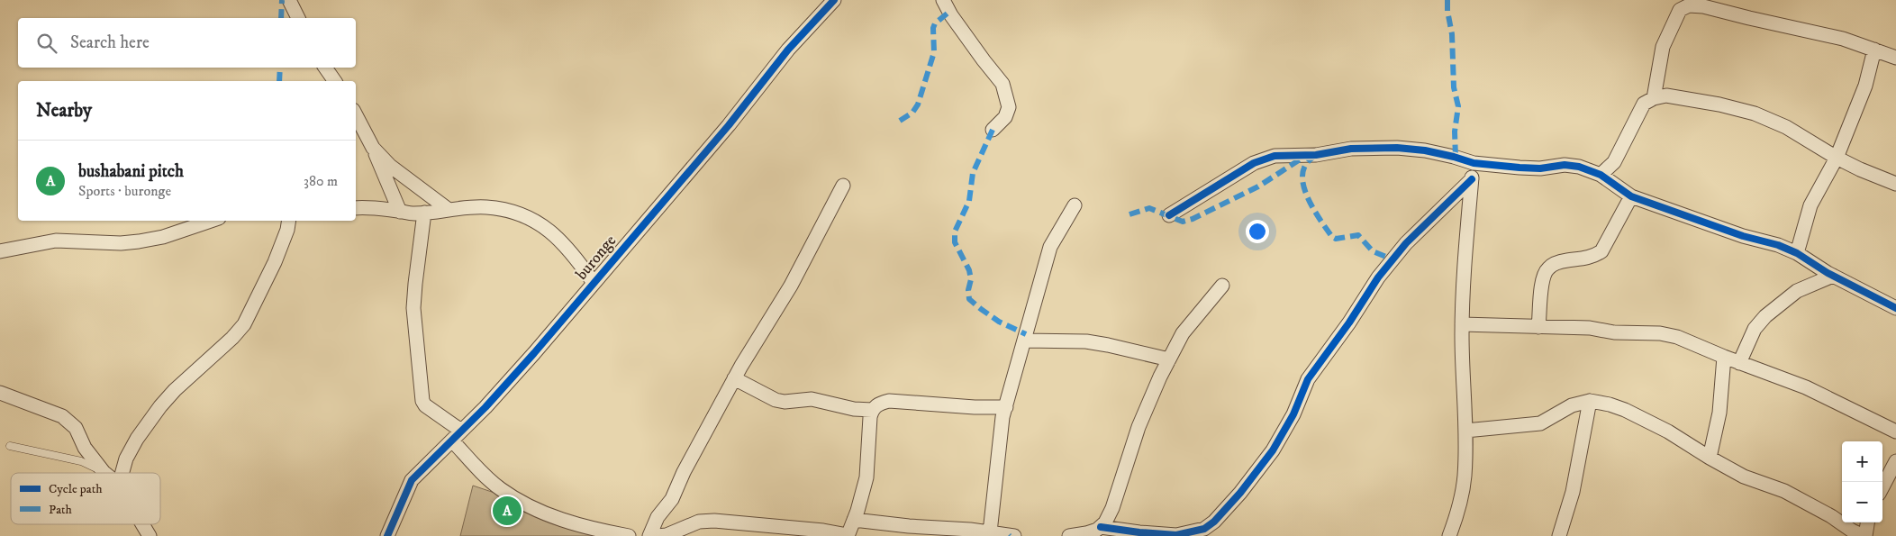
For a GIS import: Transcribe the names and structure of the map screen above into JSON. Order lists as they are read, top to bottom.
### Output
{
  "streets": {
    "street": ["buronge"]
  },
  "legend": ["Cycle path", "Path"],
  "page": {
    "search": "Search here",
    "heading": "Nearby",
    "list": [
      {
        "mark": "A",
        "name": "bushabani pitch",
        "note": "Sports · buronge",
        "value": "380 m"
      }
    ],
    "map_buttons": ["+", "−"],
    "pins": "A"
  }
}
